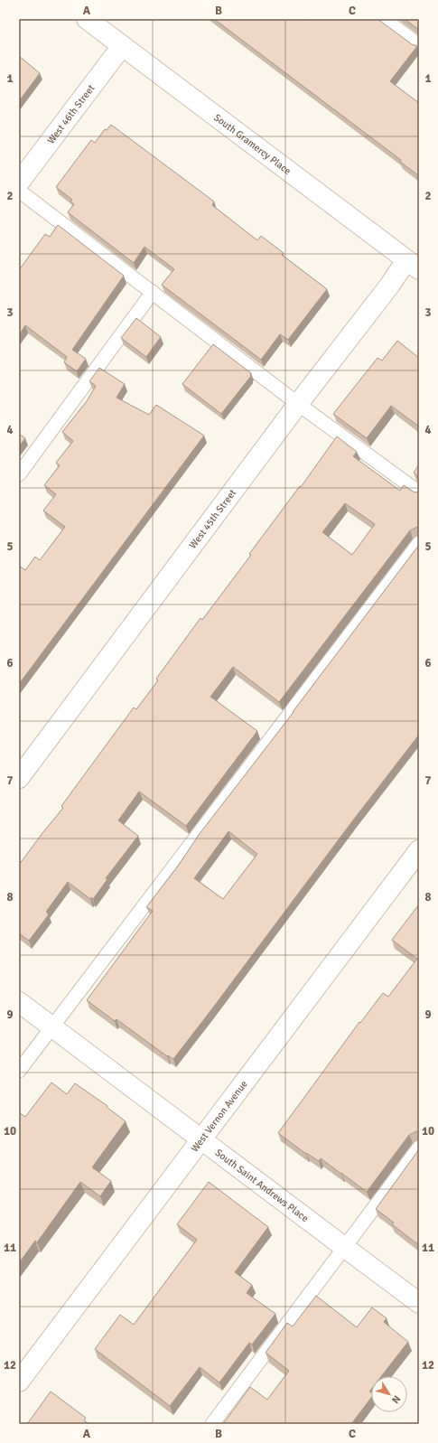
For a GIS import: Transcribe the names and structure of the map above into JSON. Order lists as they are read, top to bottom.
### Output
{
  "streets": {
    "street": [
      "West 46th Street",
      "South Gramercy Place",
      "West 45th Street",
      "West Vernon Avenue",
      "South Saint Andrews Place"
    ]
  },
  "crossings": [
    ["West 46th Street", "South Gramercy Place"],
    ["South Gramercy Place", "West 45th Street"],
    ["West Vernon Avenue", "South Saint Andrews Place"]
  ],
  "north": "bottom right",
  "grid": {
    "columns": ["A", "B", "C"],
    "rows": [
      "1",
      "2",
      "3",
      "4",
      "5",
      "6",
      "7",
      "8",
      "9",
      "10",
      "11",
      "12"
    ]
  }
}
